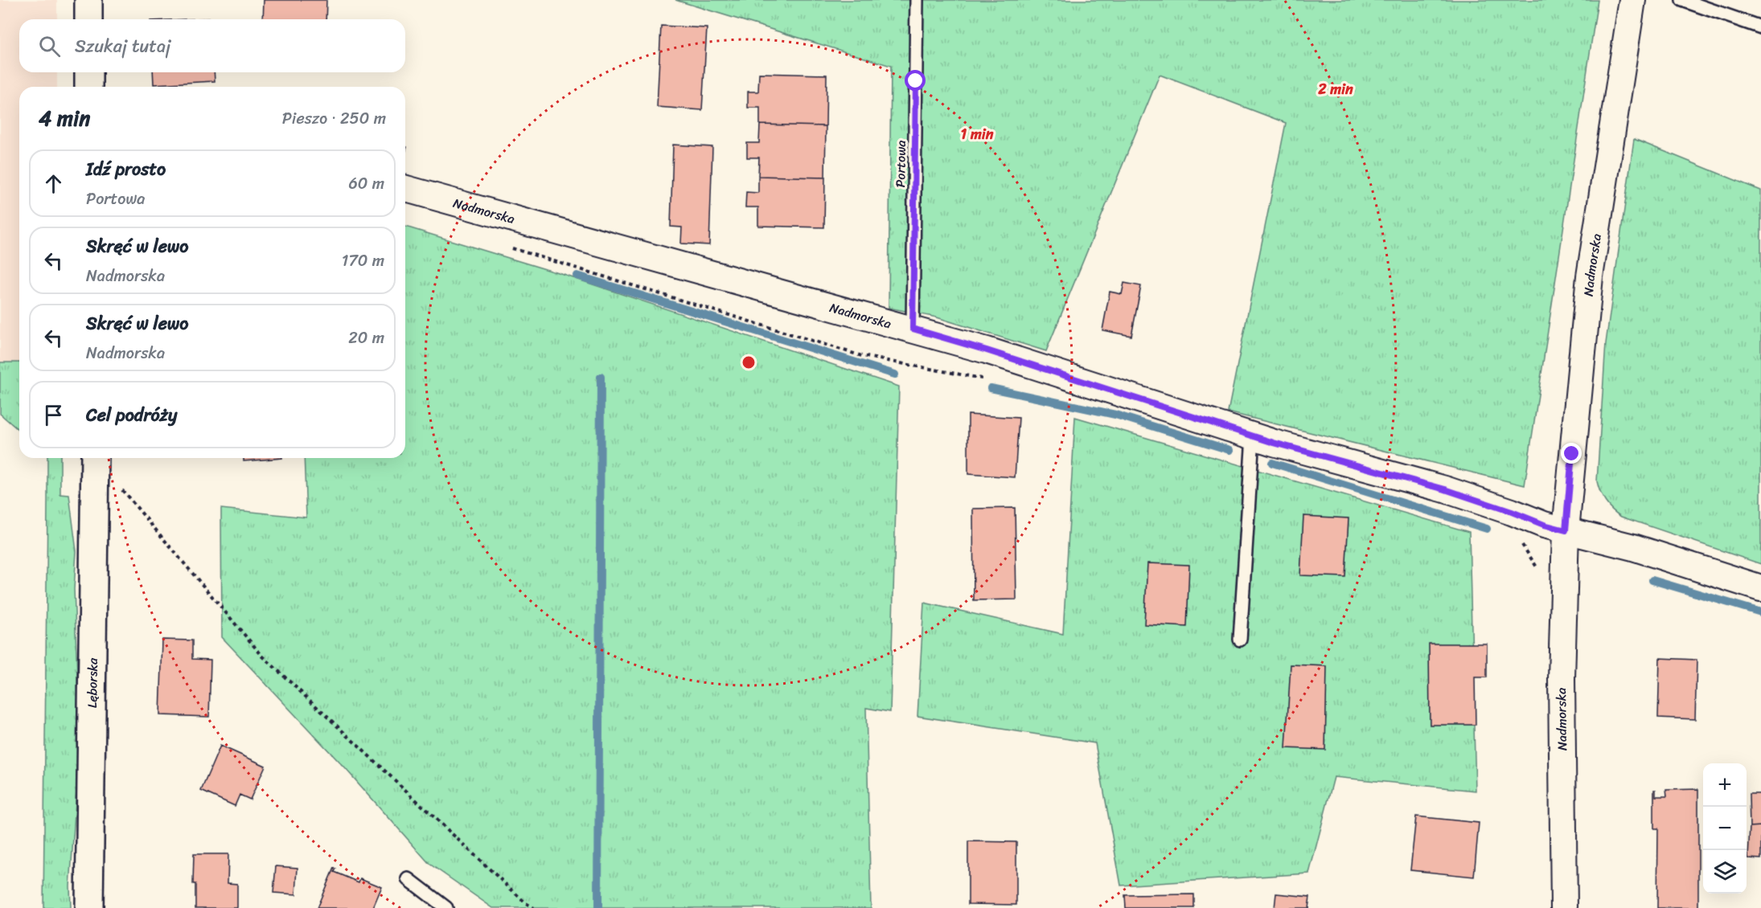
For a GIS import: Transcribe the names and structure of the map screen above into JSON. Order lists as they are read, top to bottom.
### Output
{
  "streets": {
    "main road": ["Lęborska"],
    "street": ["Nadmorska"],
    "lane": ["Portowa"]
  },
  "crossings": [
    ["Portowa", "Nadmorska"]
  ],
  "page": {
    "search": "Szukaj tutaj",
    "heading": ["4 min", "Pieszo · 250 m"],
    "list": [
      ["Idź prosto", "Portowa", "60 m"],
      ["Skręć w lewo", "Nadmorska", "170 m"],
      ["Skręć w lewo", "Nadmorska", "20 m"],
      "Cel podróży"
    ],
    "map_buttons": ["+", "−"]
  },
  "rings": ["2 min", "1 min"]
}
